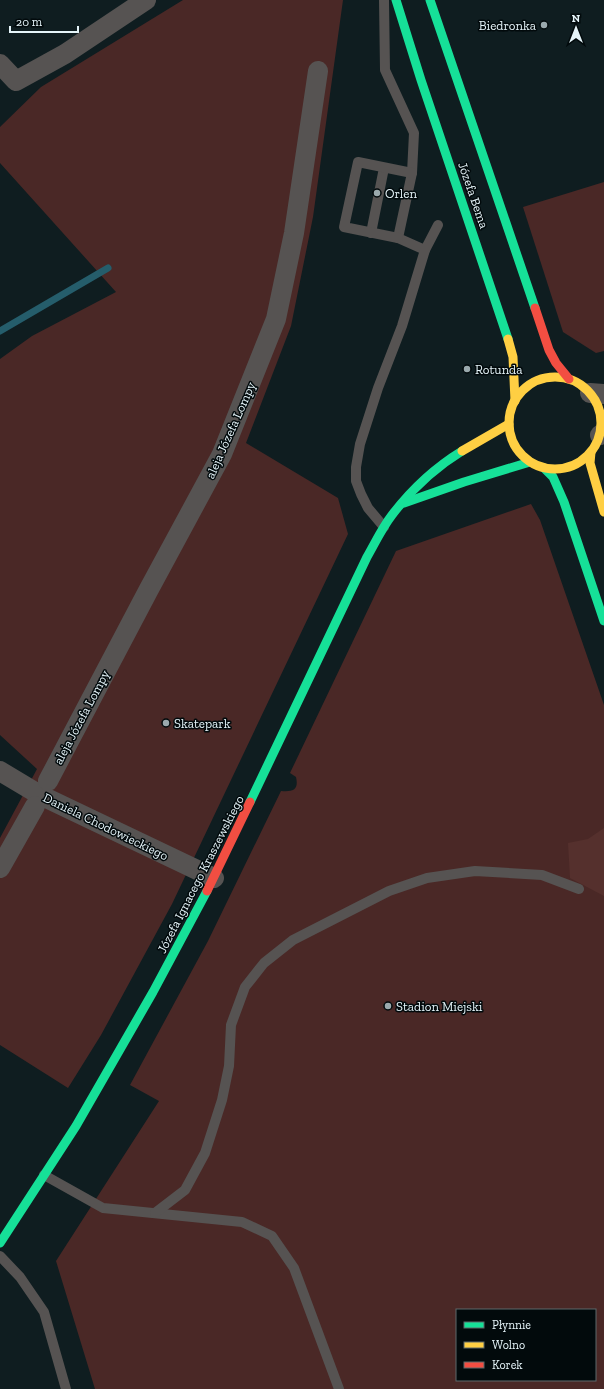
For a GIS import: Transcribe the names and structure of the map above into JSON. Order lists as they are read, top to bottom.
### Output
{
  "streets": {
    "main road": ["Józefa Bema", "Józefa Ignacego Kraszewskiego"],
    "street": ["aleja Józefa Lompy", "Daniela Chodowieckiego"]
  },
  "crossings": [
    ["Józefa Bema", "Józefa Ignacego Kraszewskiego"],
    ["Daniela Chodowieckiego", "Józefa Ignacego Kraszewskiego"]
  ],
  "places": [
    "Biedronka",
    "Orlen",
    "Rotunda",
    "Skatepark",
    "Stadion Miejski"
  ],
  "legend": ["Płynnie", "Wolno", "Korek"],
  "scale_bar": "20 m",
  "north": "top"
}
